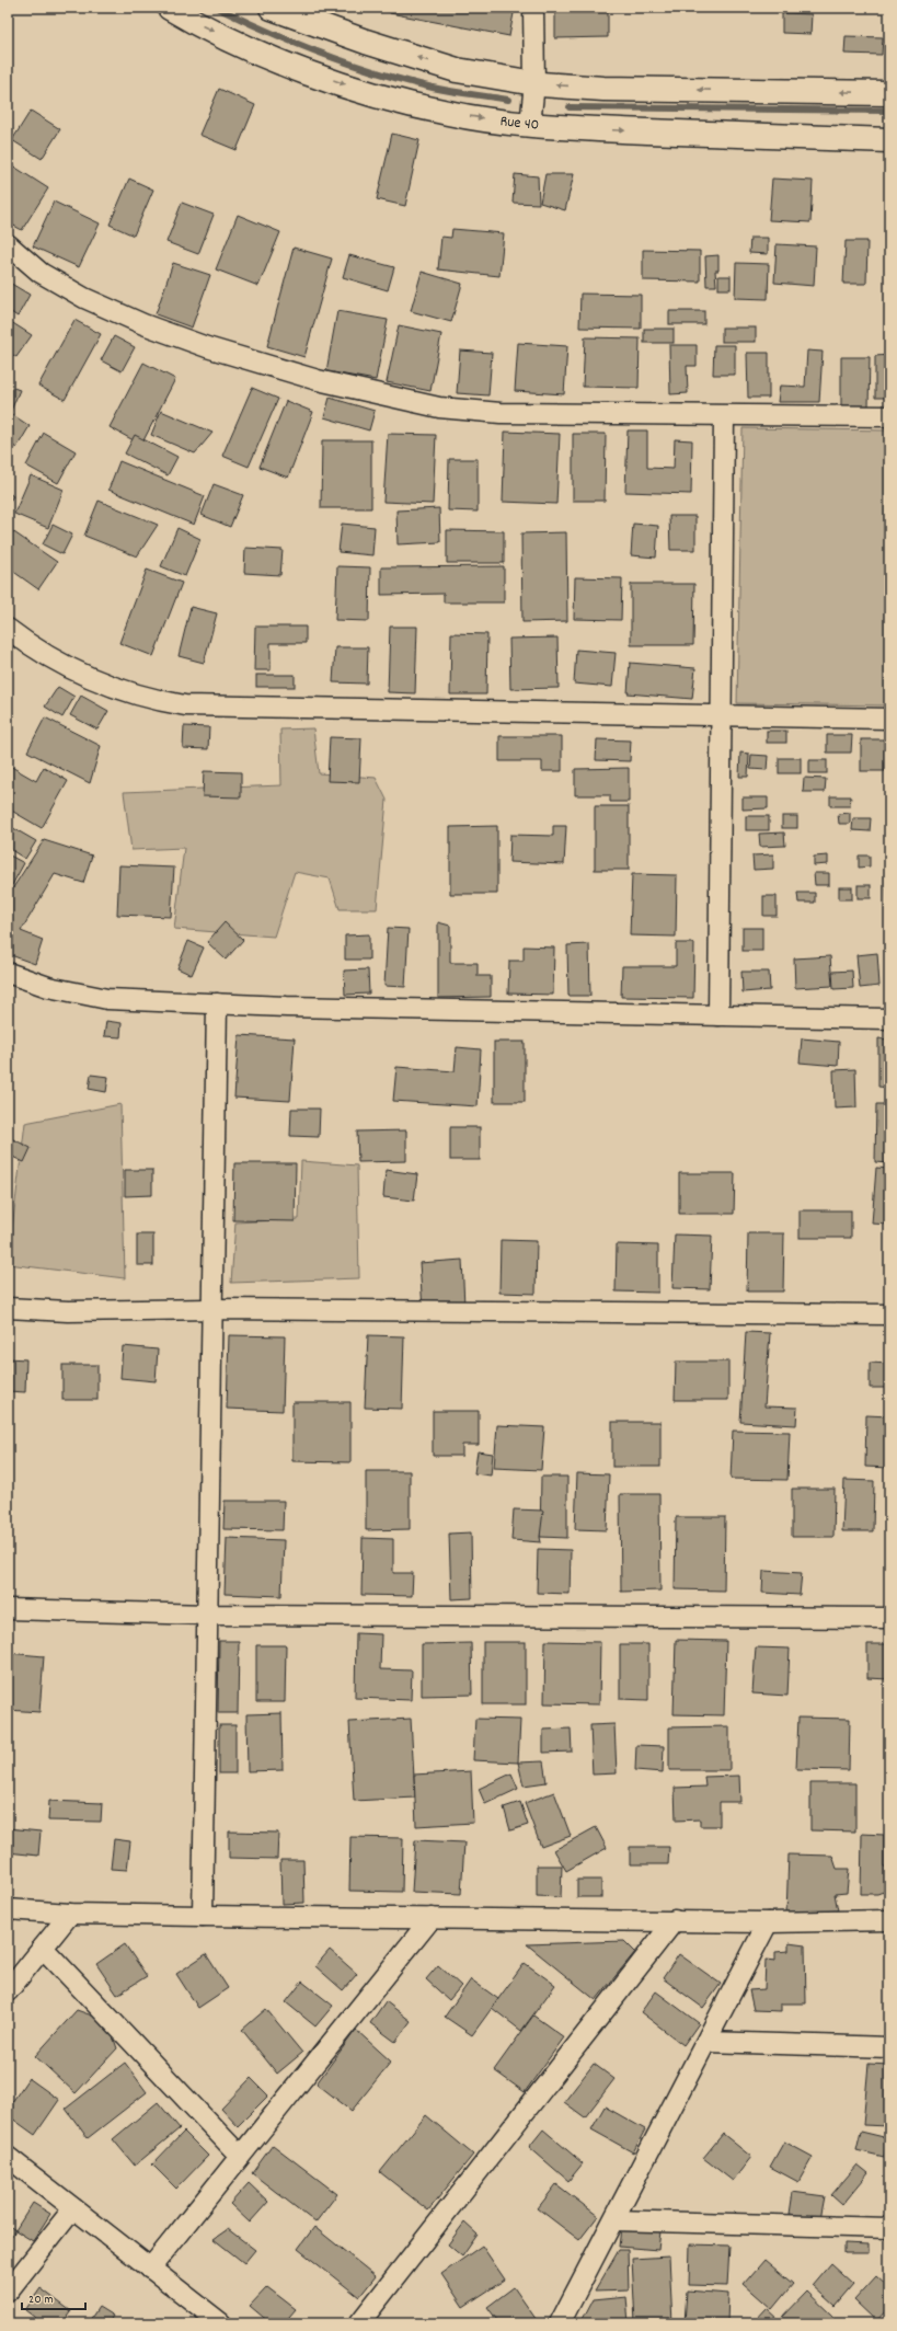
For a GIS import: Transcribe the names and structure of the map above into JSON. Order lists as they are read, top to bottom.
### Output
{
  "streets": {
    "main road": ["Rue 40"]
  },
  "scale_bar": "20 m"
}
